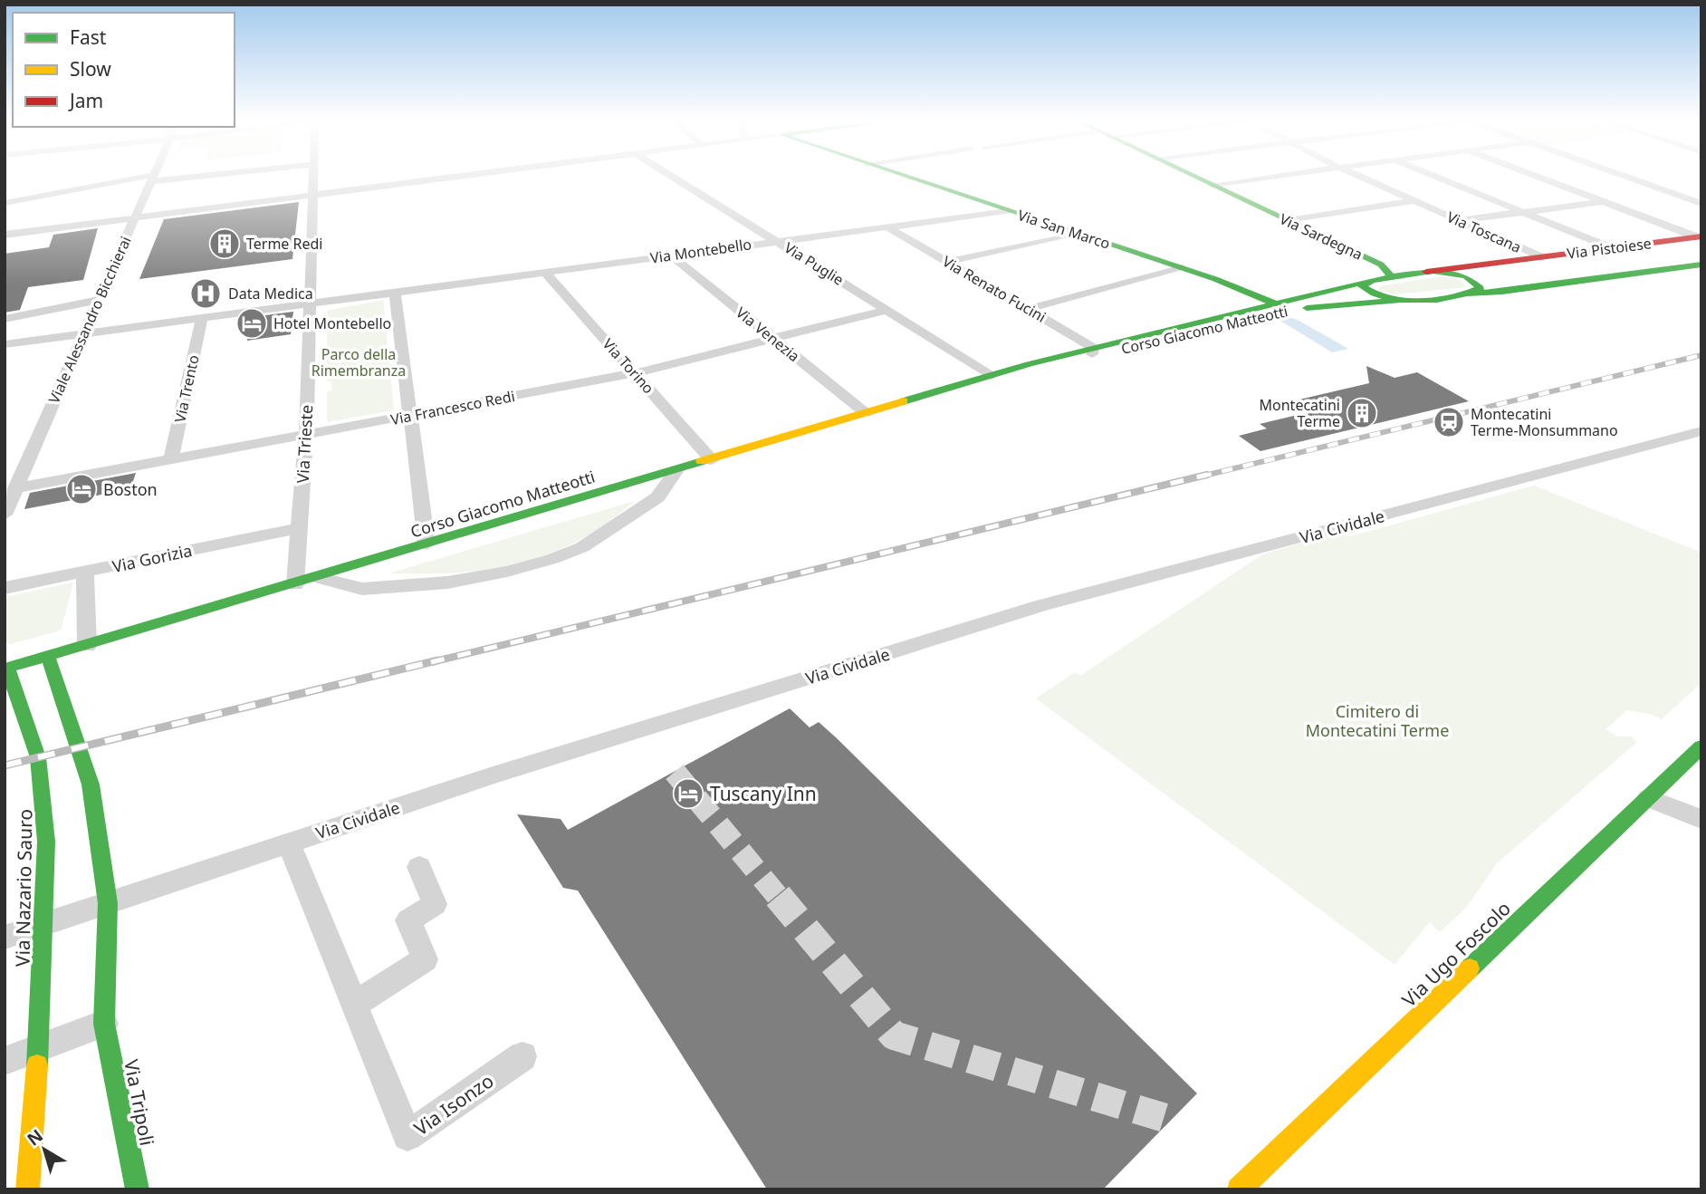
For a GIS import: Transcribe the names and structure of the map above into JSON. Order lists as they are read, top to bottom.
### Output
{
  "streets": {
    "main road": [
      "Via San Marco",
      "Via Sardegna",
      "Via Pistoiese",
      "Corso Giacomo Matteotti",
      "Via Nazario Sauro",
      "Via Ugo Foscolo",
      "Via Tripoli"
    ],
    "street": [
      "Via Toscana",
      "Via Montebello",
      "Via Puglie",
      "Via Renato Fucini",
      "Viale Alessandro Bicchierai",
      "Via Venezia",
      "Via Torino",
      "Via Trento",
      "Via Francesco Redi",
      "Via Trieste",
      "Via Cividale",
      "Via Gorizia",
      "Via Isonzo"
    ]
  },
  "crossings": [
    ["Via San Marco", "Via Montebello"],
    ["Via San Marco", "Corso Giacomo Matteotti"],
    ["Via Toscana", "Via Pistoiese"],
    ["Via Sardegna", "Corso Giacomo Matteotti"],
    ["Via Pistoiese", "Corso Giacomo Matteotti"],
    ["Via Montebello", "Via Puglie"],
    ["Via Montebello", "Via Renato Fucini"],
    ["Via Montebello", "Viale Alessandro Bicchierai"],
    ["Via Montebello", "Via Venezia"],
    ["Via Montebello", "Via Torino"],
    ["Via Montebello", "Via Trento"],
    ["Via Montebello", "Via Trieste"],
    ["Via Puglie", "Corso Giacomo Matteotti"],
    ["Via Puglie", "Via Francesco Redi"],
    ["Via Renato Fucini", "Corso Giacomo Matteotti"],
    ["Viale Alessandro Bicchierai", "Via Francesco Redi"],
    ["Corso Giacomo Matteotti", "Via Venezia"],
    ["Corso Giacomo Matteotti", "Via Torino"],
    ["Corso Giacomo Matteotti", "Via Trieste"],
    ["Corso Giacomo Matteotti", "Via Nazario Sauro"],
    ["Via Venezia", "Via Francesco Redi"],
    ["Via Torino", "Via Francesco Redi"],
    ["Via Trento", "Via Francesco Redi"],
    ["Via Francesco Redi", "Via Trieste"],
    ["Via Trieste", "Via Gorizia"],
    ["Via Cividale", "Via Nazario Sauro"],
    ["Via Cividale", "Via Isonzo"]
  ],
  "parks": ["Parco della Rimembranza", "Cimitero di Montecatini Terme"],
  "places": {
    "building": ["Terme Redi", "Montecatini Terme"],
    "hospital": ["Data Medica"],
    "hotel": ["Hotel Montebello", "Boston", "Tuscany Inn"],
    "station": ["Montecatini Terme-Monsummano"]
  },
  "legend": ["Fast", "Slow", "Jam"],
  "north": "top left"
}
